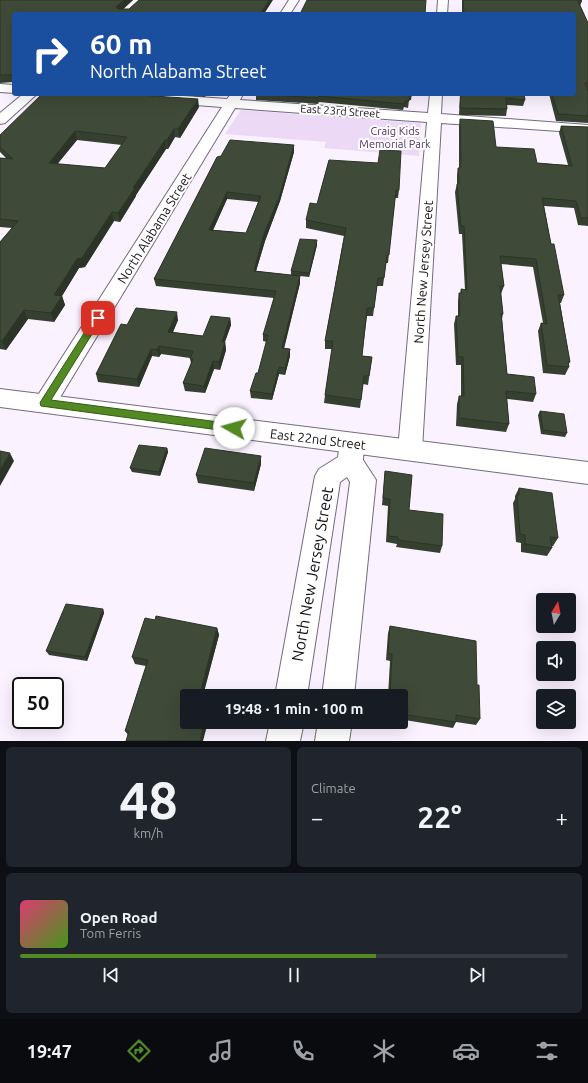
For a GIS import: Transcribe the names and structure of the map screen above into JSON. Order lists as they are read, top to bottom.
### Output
{
  "streets": {
    "street": [
      "East 23rd Street",
      "North Alabama Street",
      "North New Jersey Street",
      "East 22nd Street"
    ]
  },
  "crossings": [
    ["East 23rd Street", "North Alabama Street"],
    ["East 23rd Street", "North New Jersey Street"],
    ["North Alabama Street", "East 22nd Street"],
    ["North New Jersey Street", "East 22nd Street"]
  ],
  "parks": ["Craig Kids Memorial Park"],
  "north": "top",
  "page": {
    "turn": ["60 m", "North Alabama Street"],
    "limit": "50",
    "trip": "19:48 · 1 min · 100 m",
    "tile": [
      ["48", "km/h"],
      "Climate"
    ],
    "heat": ["−", "22°", "+"],
    "song": ["Open Road", "Tom Ferris"],
    "tabs": "19:47"
  }
}
